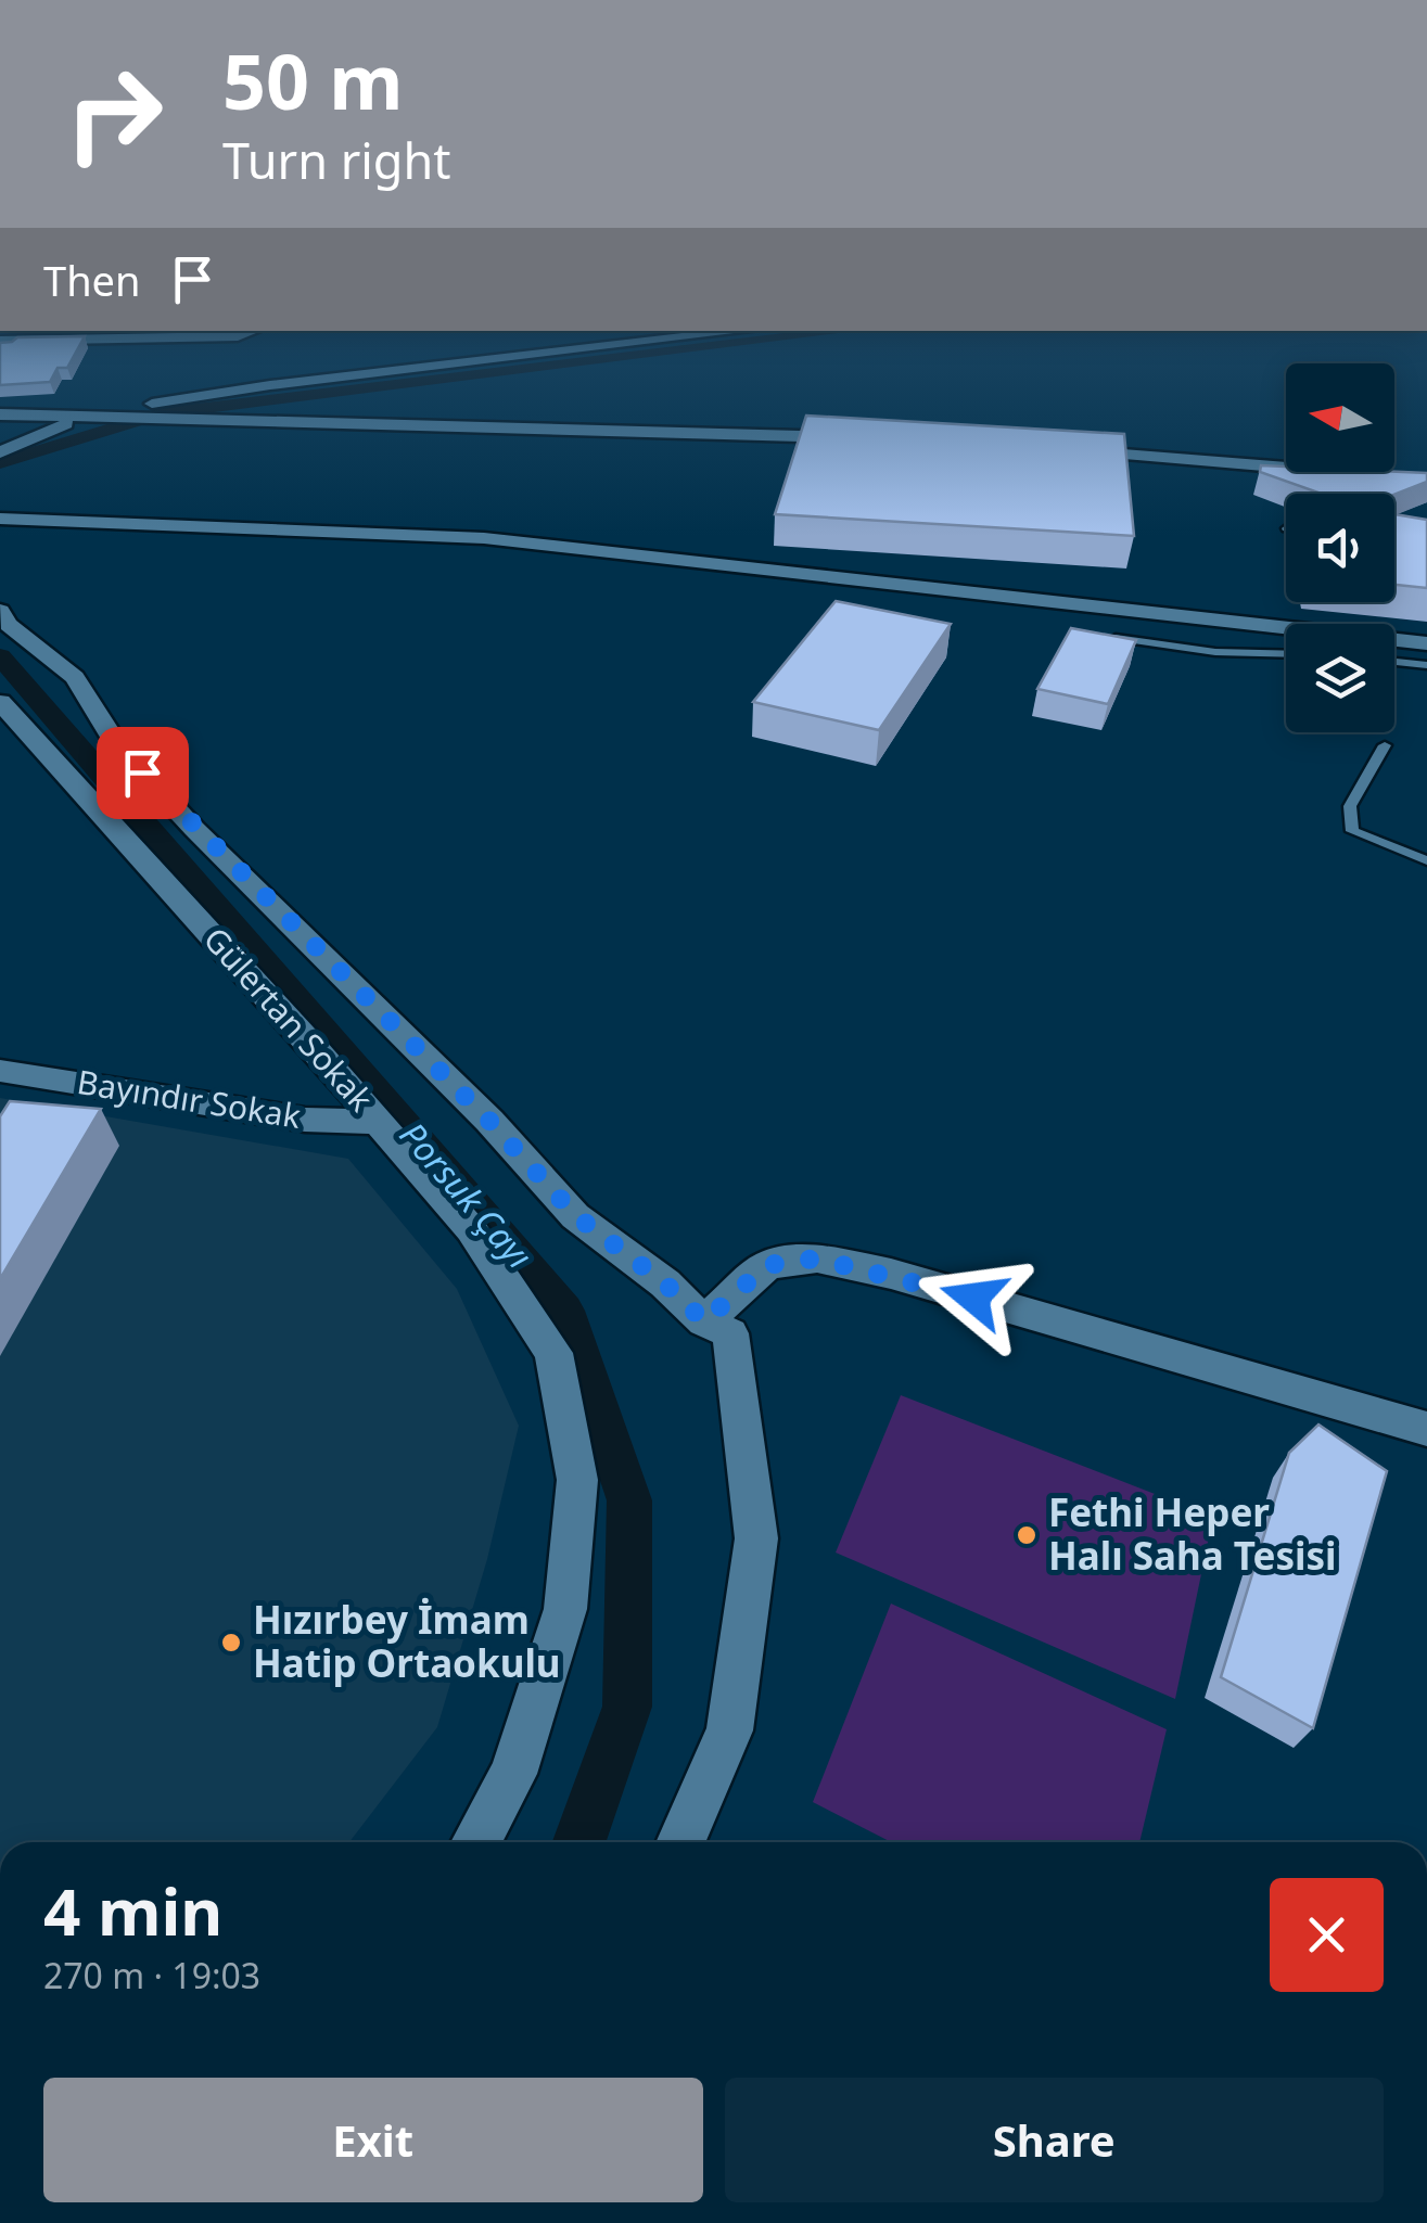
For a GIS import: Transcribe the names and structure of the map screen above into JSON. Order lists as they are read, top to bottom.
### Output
{
  "streets": {
    "street": ["Gülertan Sokak", "Bayındır Sokak"]
  },
  "crossings": [
    ["Gülertan Sokak", "Bayındır Sokak"]
  ],
  "water": ["Porsuk Çayı"],
  "places": ["Fethi Heper Halı Saha Tesisi", "Hızırbey İmam Hatip Ortaokulu"],
  "north": "left",
  "page": {
    "turn": ["50 m", "Turn right"],
    "then": "Then",
    "heading": ["4 min", "270 m · 19:03"],
    "buttons": ["Exit", "Share"]
  }
}
